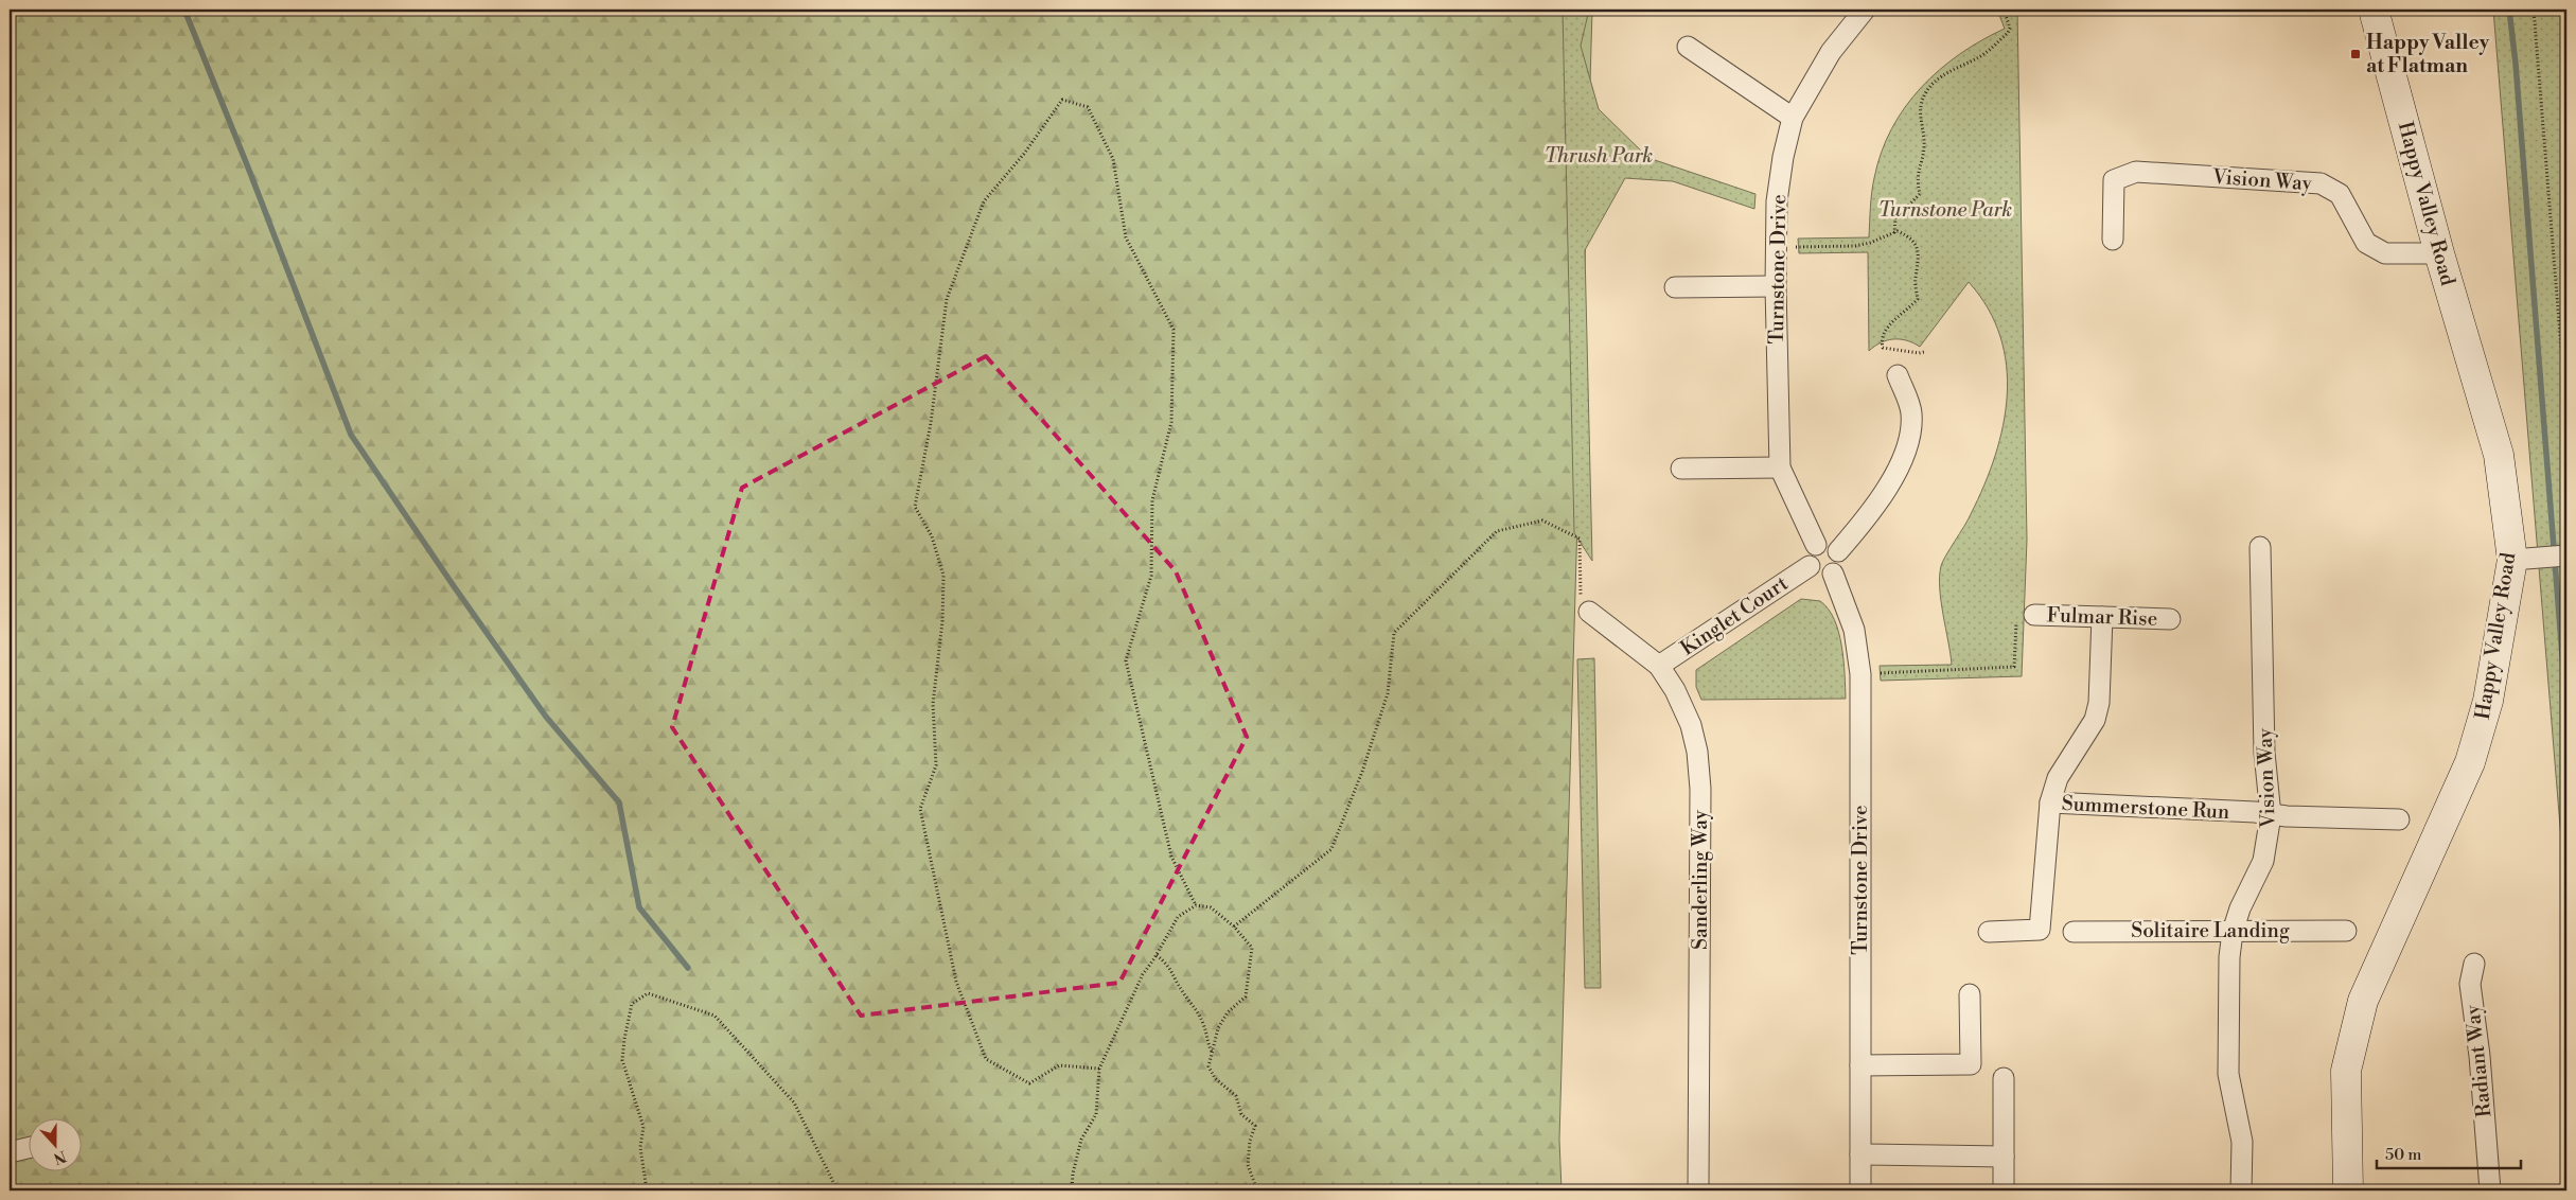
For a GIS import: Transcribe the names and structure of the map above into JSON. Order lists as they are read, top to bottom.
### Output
{
  "streets": {
    "main road": ["Happy Valley Road"],
    "street": [
      "Vision Way",
      "Turnstone Drive",
      "Kinglet Court",
      "Fulmar Rise",
      "Summerstone Run",
      "Sanderling Way",
      "Solitaire Landing",
      "Radiant Way"
    ]
  },
  "crossings": [
    ["Vision Way", "Happy Valley Road"],
    ["Vision Way", "Summerstone Run"],
    ["Vision Way", "Solitaire Landing"],
    ["Turnstone Drive", "Kinglet Court"],
    ["Kinglet Court", "Sanderling Way"]
  ],
  "parks": ["Thrush Park", "Turnstone Park"],
  "places": {
    "transit": ["Happy Valley at Flatman"]
  },
  "scale_bar": "50 m",
  "north": "bottom"
}
